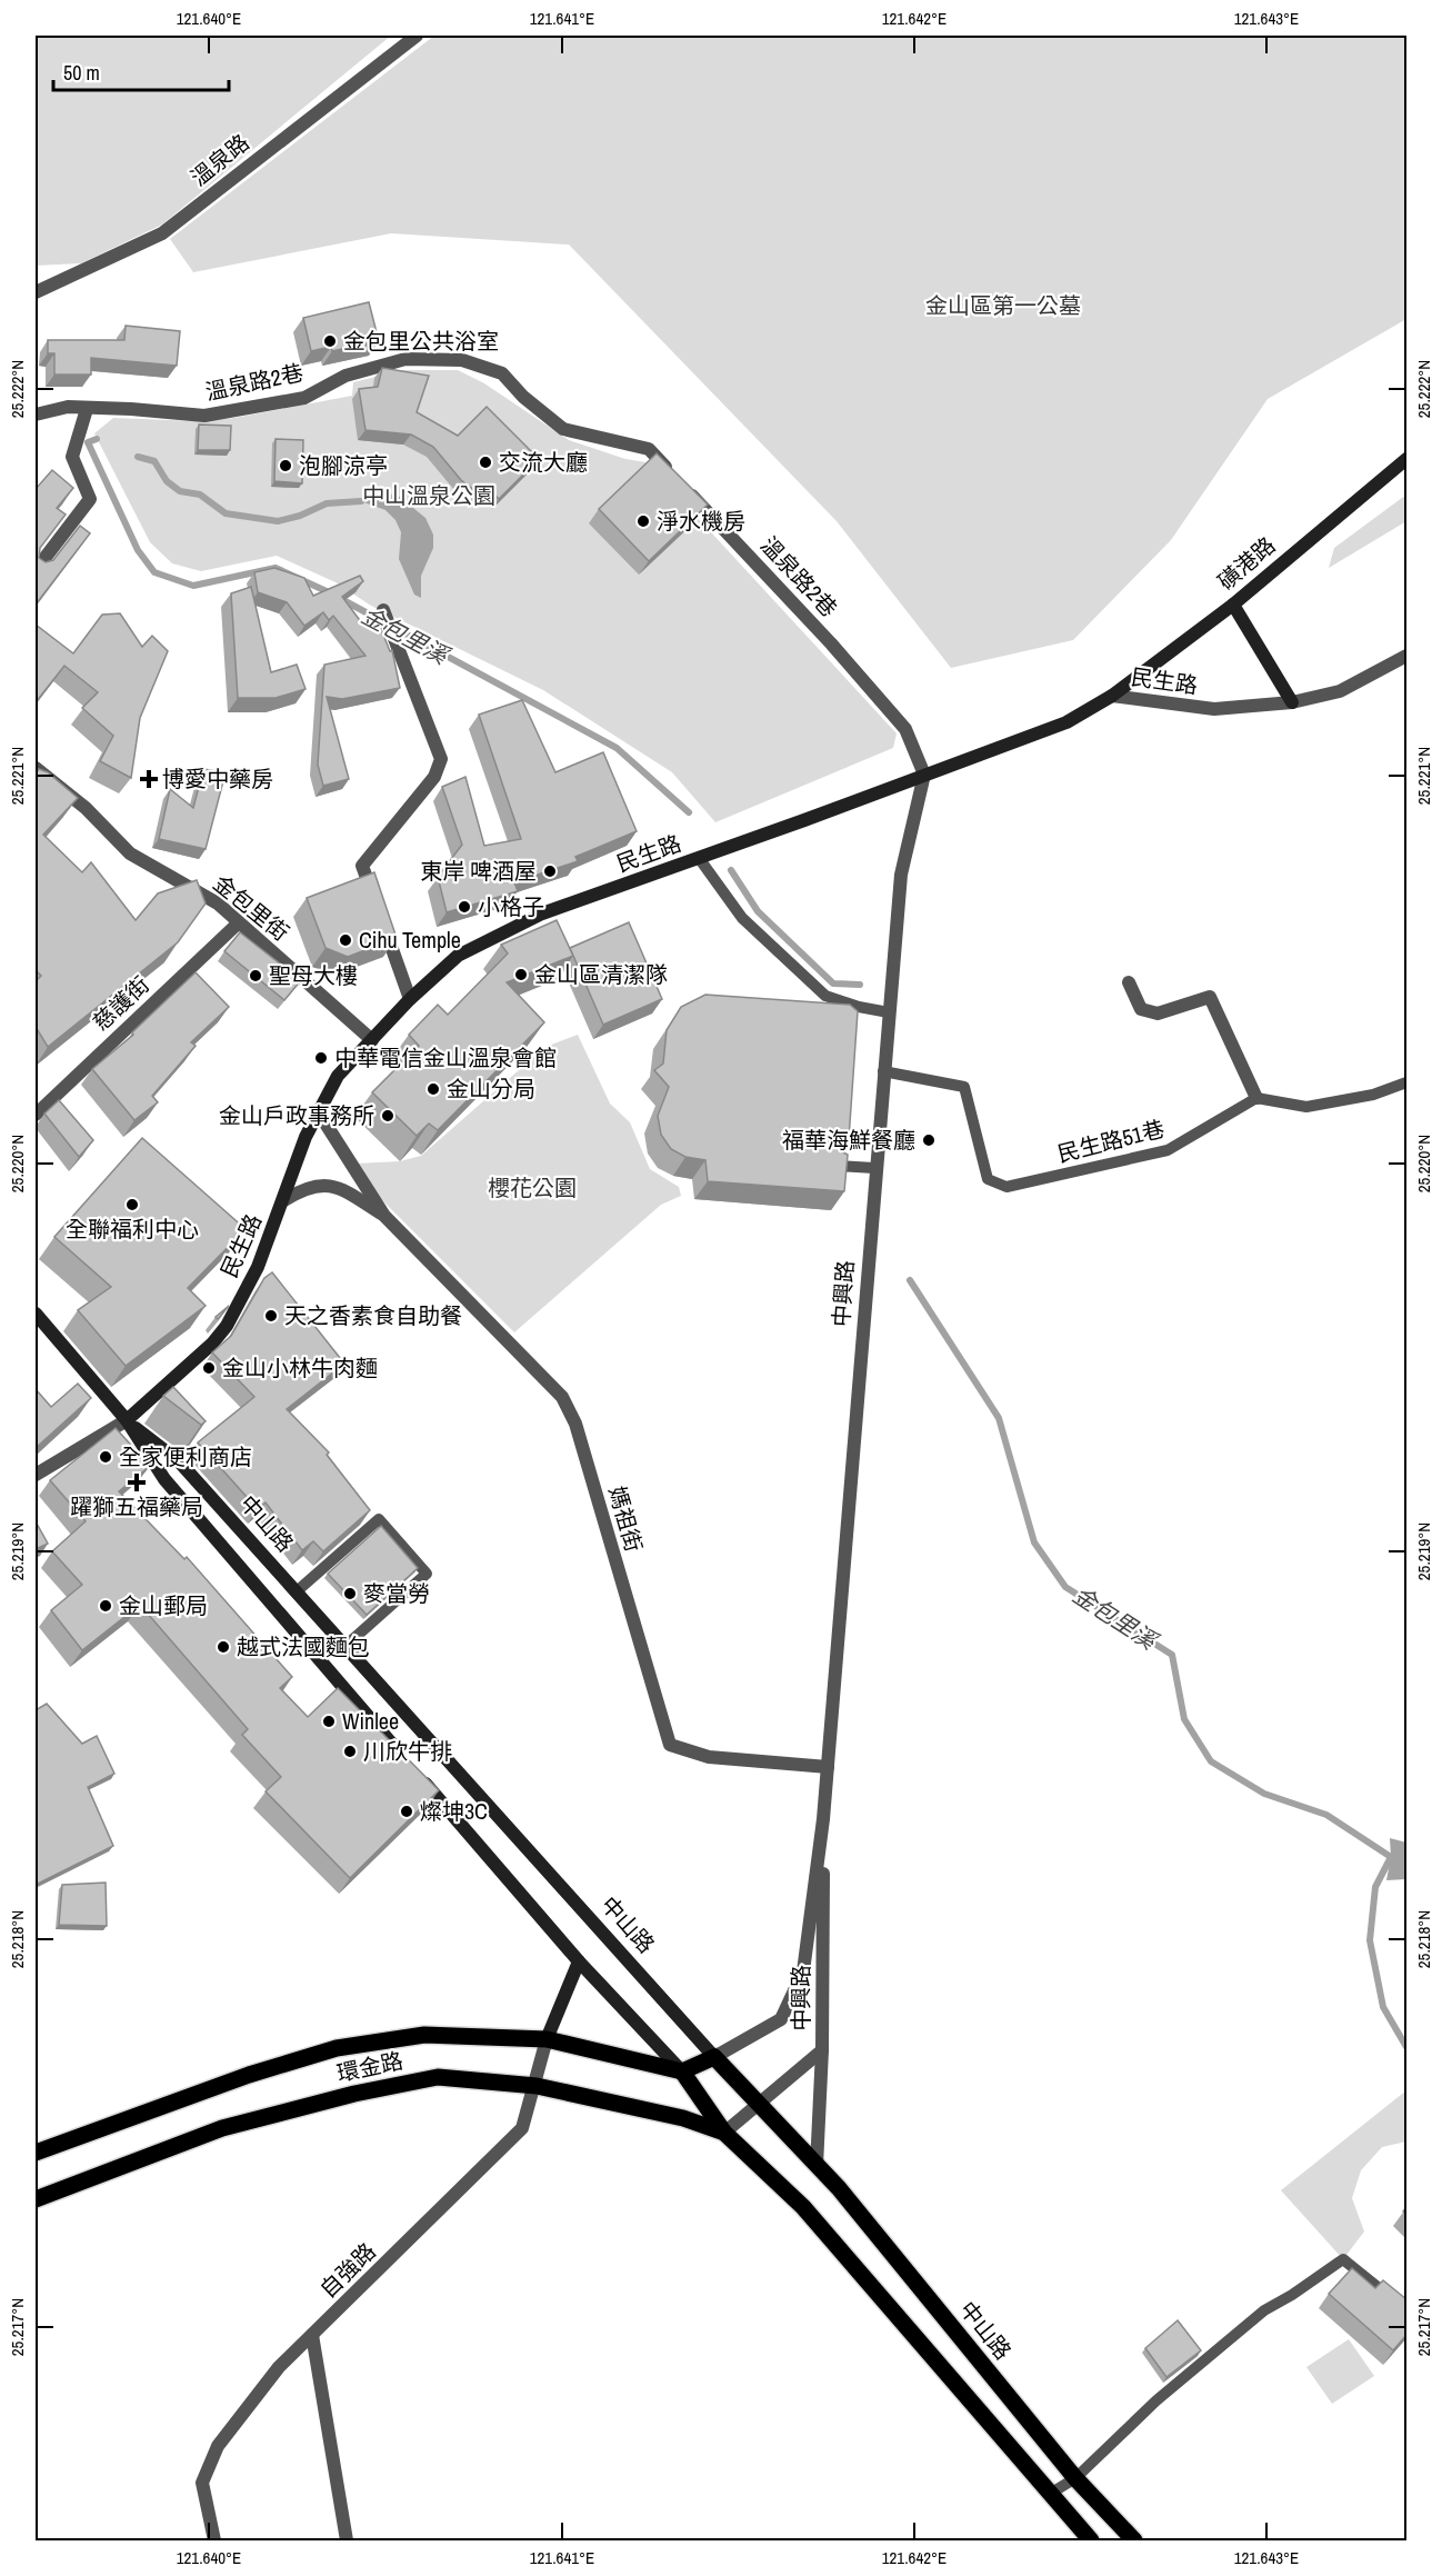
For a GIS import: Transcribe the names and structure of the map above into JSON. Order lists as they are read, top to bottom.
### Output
{
  "streets": {
    "main road": ["中山路", "環金路"],
    "street": [
      "溫泉路",
      "溫泉路2巷",
      "磺港路",
      "民生路",
      "金包里街",
      "慈護街",
      "中興路",
      "媽祖街",
      "自強路"
    ],
    "lane": ["民生路51巷"]
  },
  "crossings": [
    ["溫泉路2巷", "民生路"],
    ["溫泉路2巷", "中興路"],
    ["磺港路", "民生路"],
    ["民生路", "金包里街"],
    ["民生路", "中興路"],
    ["民生路", "媽祖街"],
    ["民生路", "中山路"],
    ["金包里街", "慈護街"],
    ["民生路51巷", "中興路"],
    ["中興路", "媽祖街"],
    ["中興路", "中山路"],
    ["中興路", "環金路"],
    ["中山路", "環金路"],
    ["環金路", "自強路"]
  ],
  "water": ["金包里溪"],
  "parks": ["金山區第一公墓", "中山溫泉公園", "櫻花公園"],
  "places": {
    "other": [
      "金包里公共浴室",
      "交流大廳",
      "泡腳涼亭",
      "淨水機房",
      "東岸 啤酒屋",
      "小格子",
      "Cihu Temple",
      "金山區清潔隊",
      "聖母大樓",
      "中華電信金山溫泉會館",
      "金山分局",
      "金山戶政事務所",
      "福華海鮮餐廳",
      "全聯福利中心",
      "天之香素食自助餐",
      "金山小林牛肉麵",
      "全家便利商店",
      "麥當勞",
      "金山郵局",
      "越式法國麵包",
      "Winlee",
      "川欣牛排",
      "燦坤3C"
    ],
    "health": ["博愛中藥房", "躍獅五福藥局"]
  },
  "scale_bar": "50 m",
  "coordinates": [
    "121.640°E",
    "121.641°E",
    "121.642°E",
    "121.643°E",
    "25.222°N",
    "25.221°N",
    "25.220°N",
    "25.219°N",
    "25.218°N",
    "25.217°N"
  ]
}
